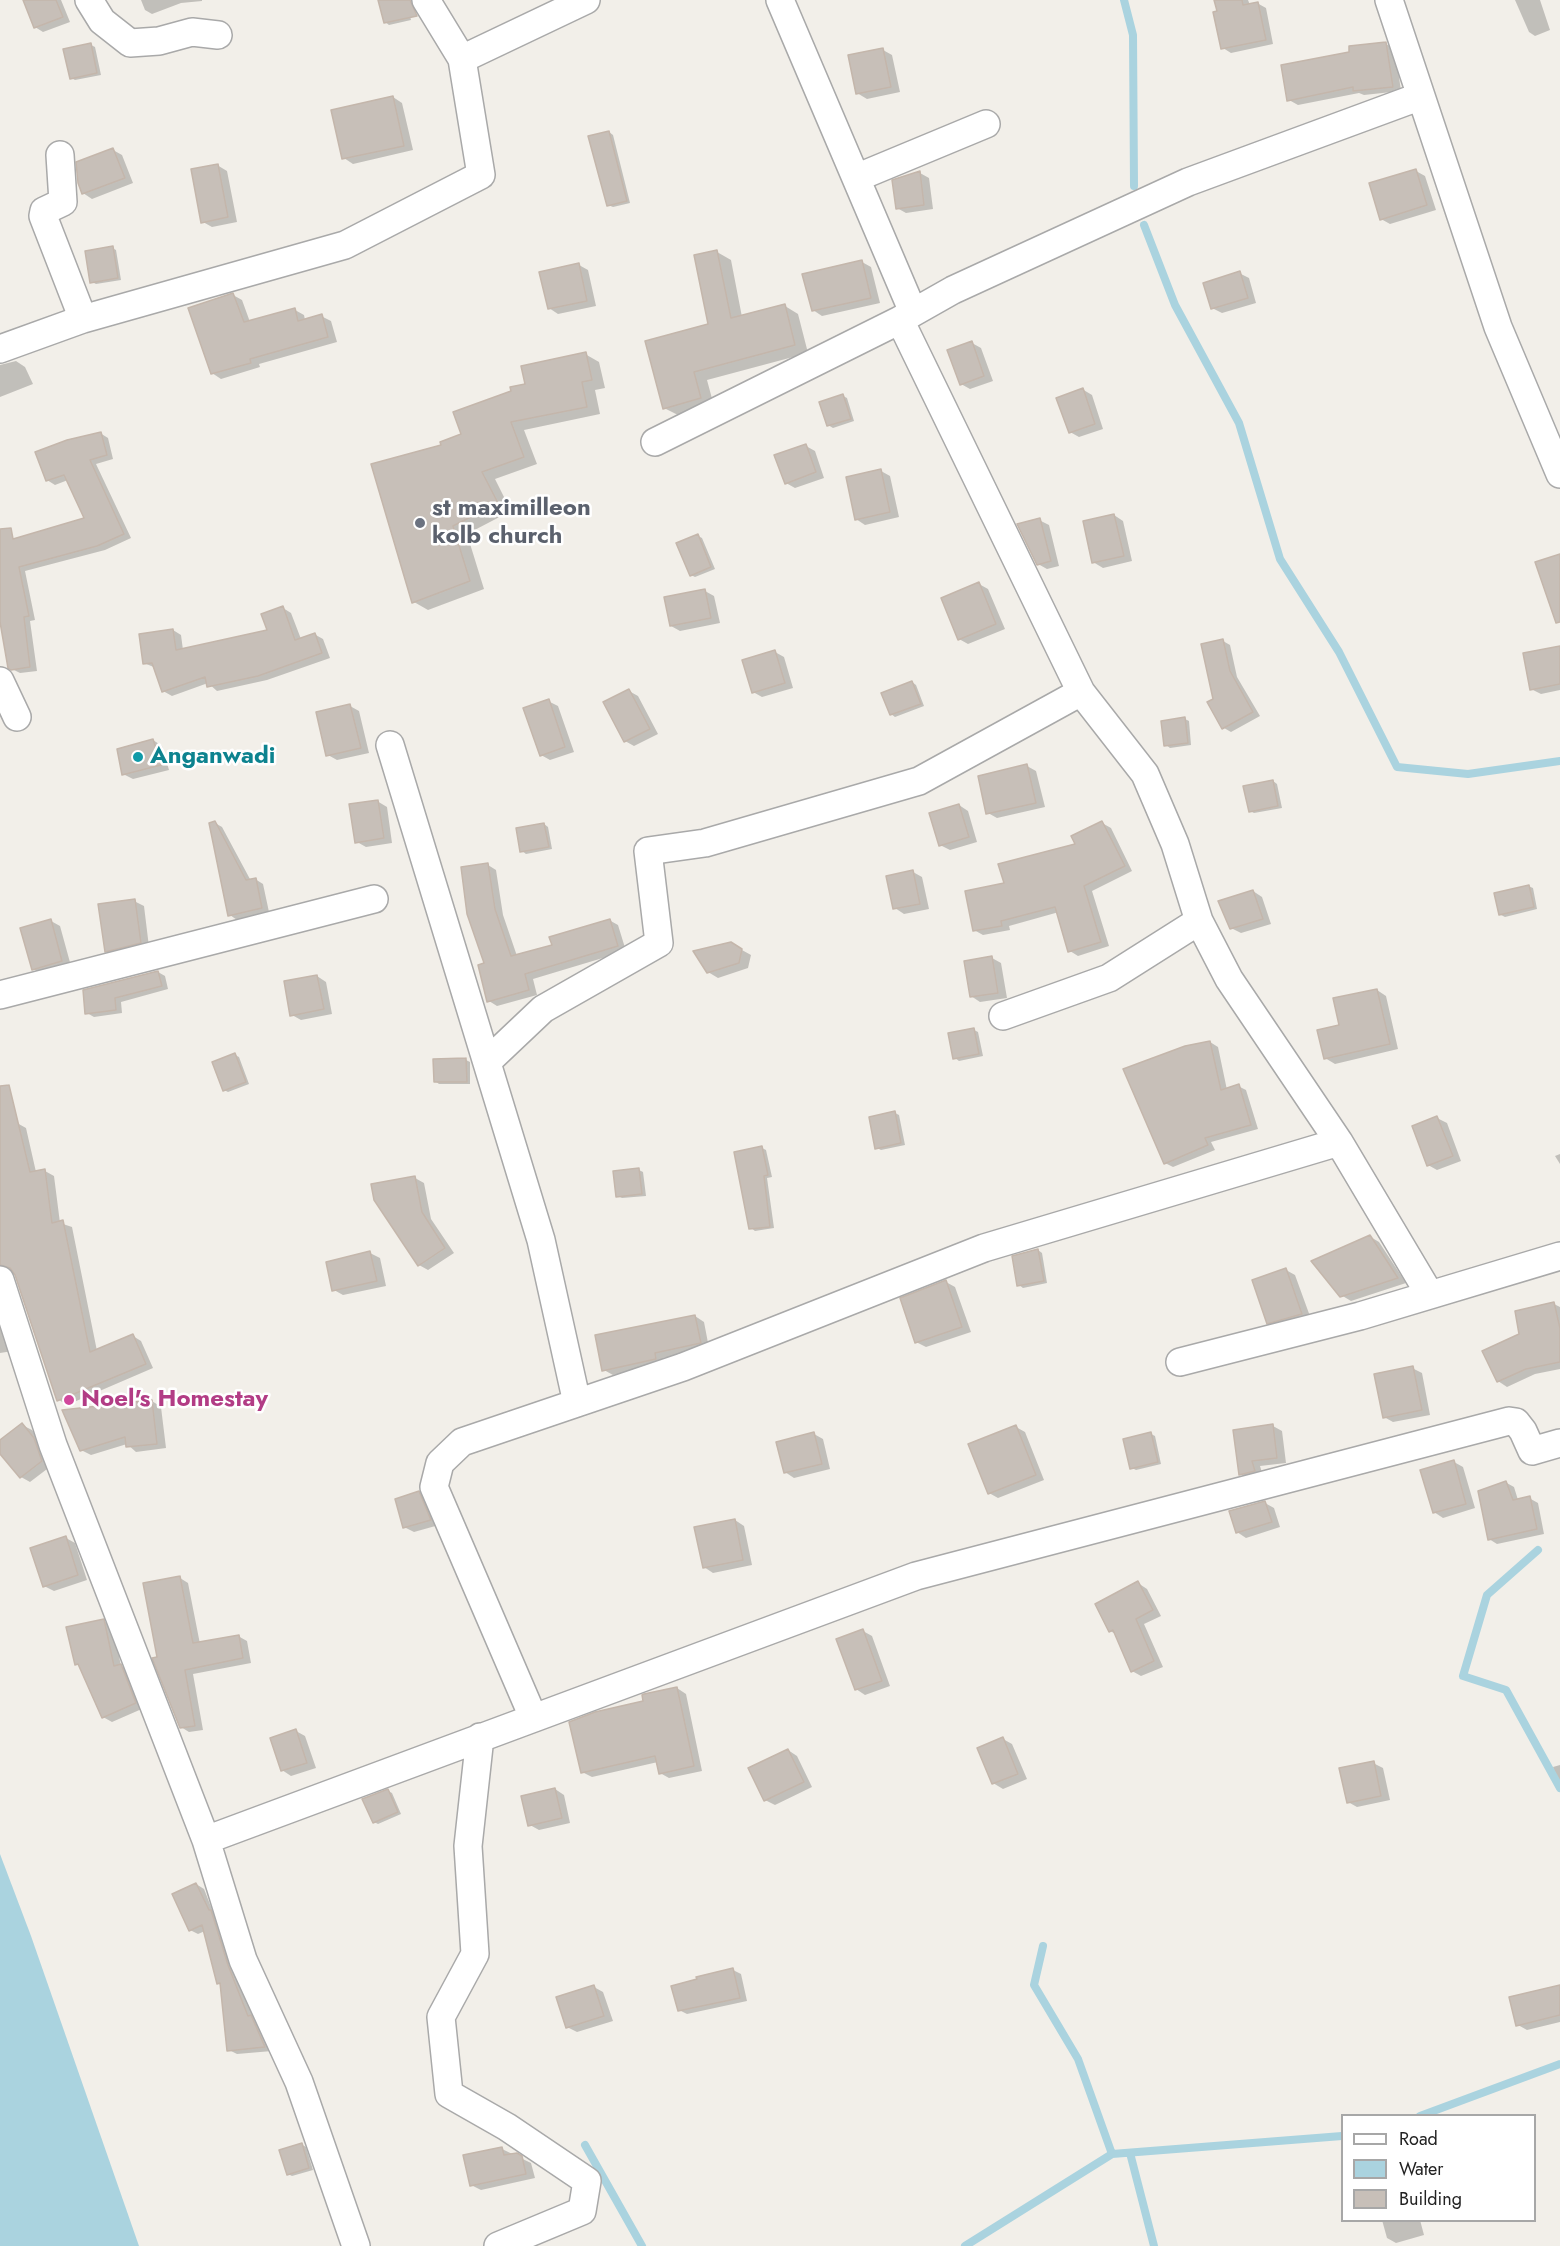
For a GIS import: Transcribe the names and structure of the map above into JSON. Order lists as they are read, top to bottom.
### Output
{
  "places": ["st maximilleon kolb church", "Anganwadi", "Noel's Homestay"],
  "legend": ["Road", "Water", "Building"]
}
